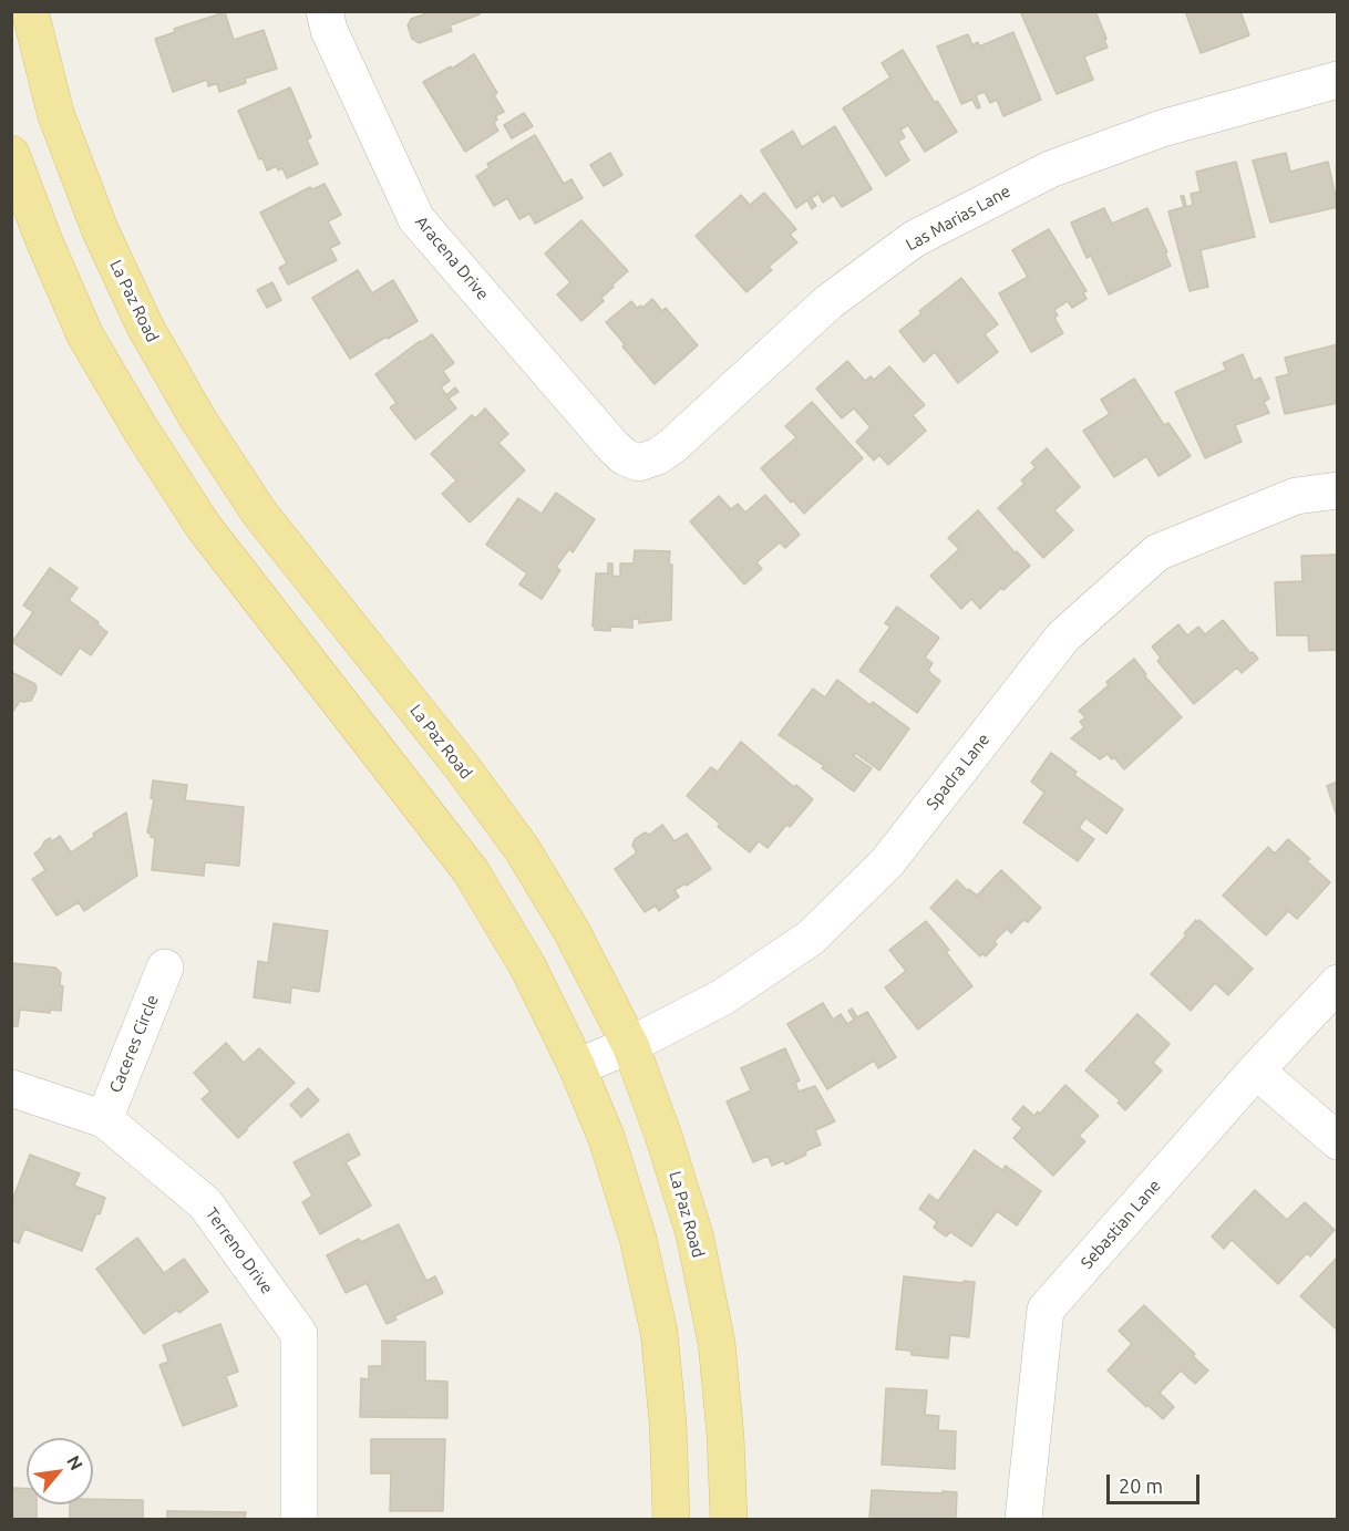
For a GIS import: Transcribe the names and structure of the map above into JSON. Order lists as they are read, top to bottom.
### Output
{
  "streets": {
    "main road": ["La Paz Road"],
    "street": [
      "Las Marias Lane",
      "Aracena Drive",
      "Spadra Lane",
      "Caceres Circle",
      "Sebastian Lane",
      "Terreno Drive"
    ]
  },
  "crossings": [
    ["Las Marias Lane", "Aracena Drive"],
    ["La Paz Road", "Spadra Lane"],
    ["Caceres Circle", "Terreno Drive"]
  ],
  "scale_bar": "20 m",
  "north": "top right"
}
